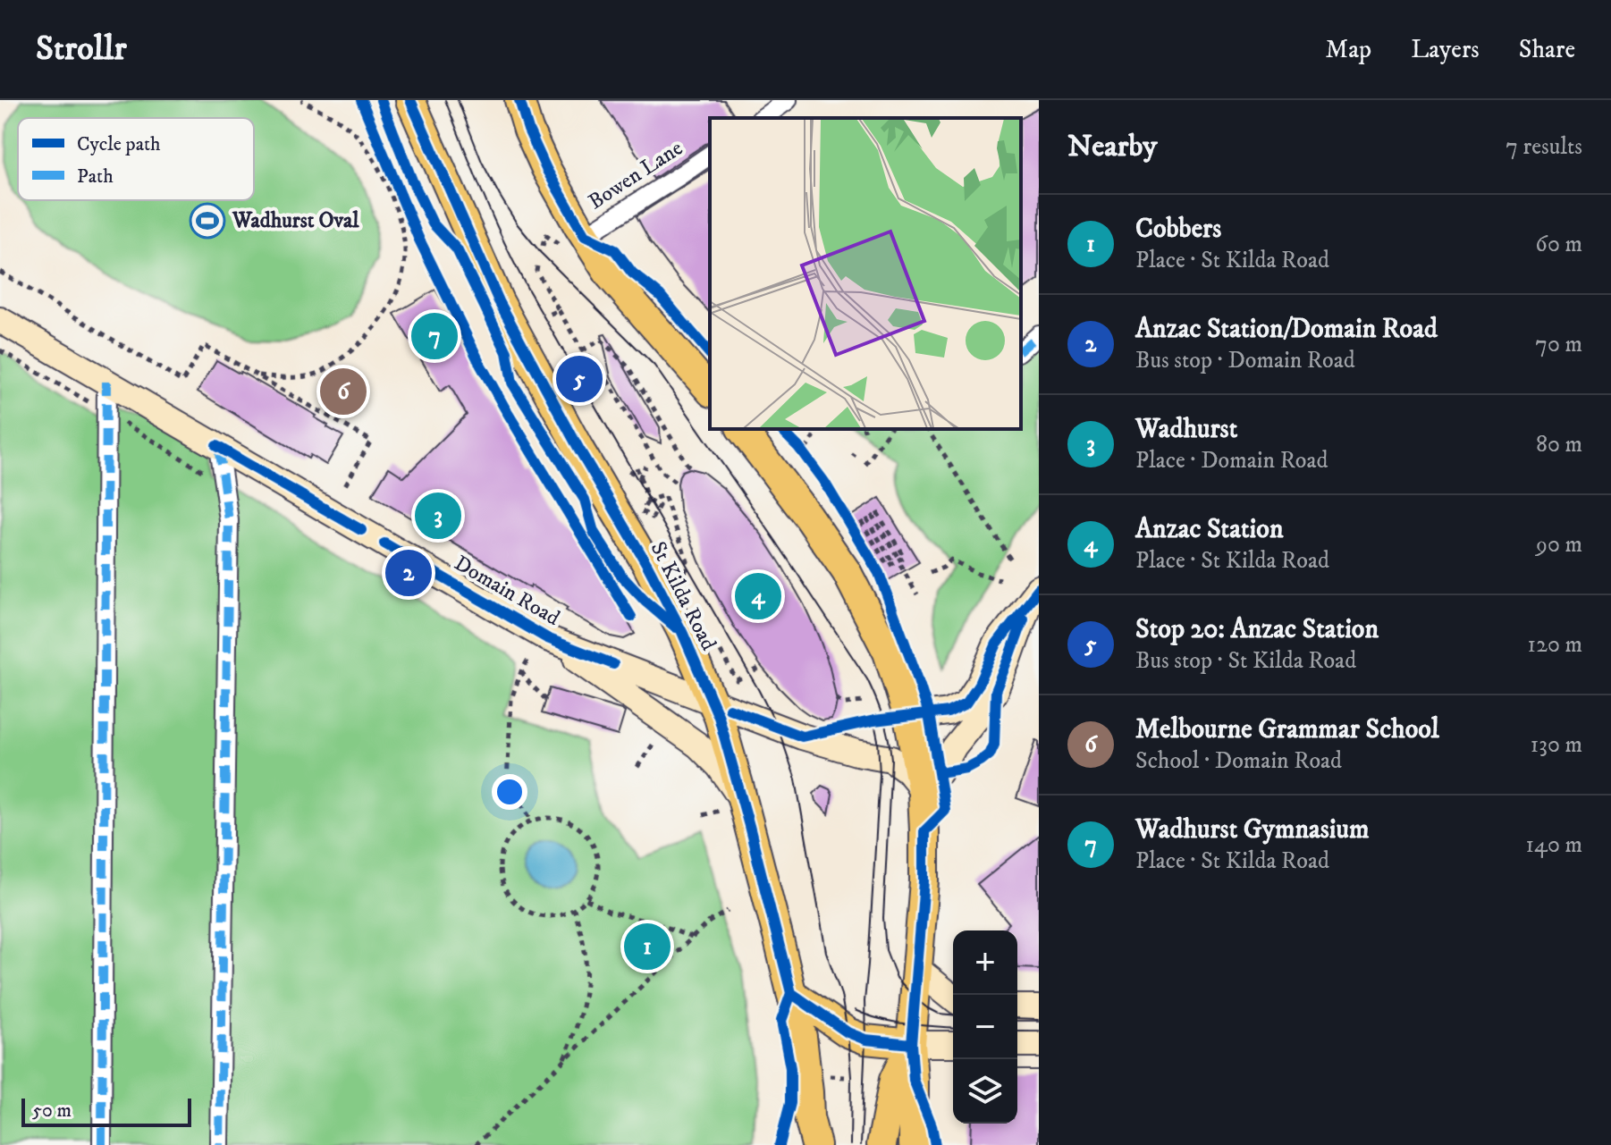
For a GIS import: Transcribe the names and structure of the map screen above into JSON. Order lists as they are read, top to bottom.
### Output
{
  "streets": {
    "main road": ["St Kilda Road"],
    "street": ["Bowen Lane", "Domain Road"]
  },
  "crossings": [
    ["Domain Road", "St Kilda Road"]
  ],
  "places": {
    "sports": ["Wadhurst Oval"]
  },
  "legend": ["Cycle path", "Path"],
  "scale_bar": "50 m",
  "page": {
    "header": "Strollr",
    "nav": ["Map", "Layers", "Share"],
    "heading": ["Nearby", "7 results"],
    "list": [
      {
        "mark": "1",
        "name": "Cobbers",
        "note": "Place · St Kilda Road",
        "value": "60 m"
      },
      {
        "mark": "2",
        "name": "Anzac Station/Domain Road",
        "note": "Bus stop · Domain Road",
        "value": "70 m"
      },
      {
        "mark": "3",
        "name": "Wadhurst",
        "note": "Place · Domain Road",
        "value": "80 m"
      },
      {
        "mark": "4",
        "name": "Anzac Station",
        "note": "Place · St Kilda Road",
        "value": "90 m"
      },
      {
        "mark": "5",
        "name": "Stop 20: Anzac Station",
        "note": "Bus stop · St Kilda Road",
        "value": "120 m"
      },
      {
        "mark": "6",
        "name": "Melbourne Grammar School",
        "note": "School · Domain Road",
        "value": "130 m"
      },
      {
        "mark": "7",
        "name": "Wadhurst Gymnasium",
        "note": "Place · St Kilda Road",
        "value": "140 m"
      }
    ],
    "pins": [
      "7",
      "5",
      "6",
      "3",
      "2",
      "4",
      "1"
    ],
    "map_buttons": ["+", "−"],
    "scale": "50 m"
  }
}
